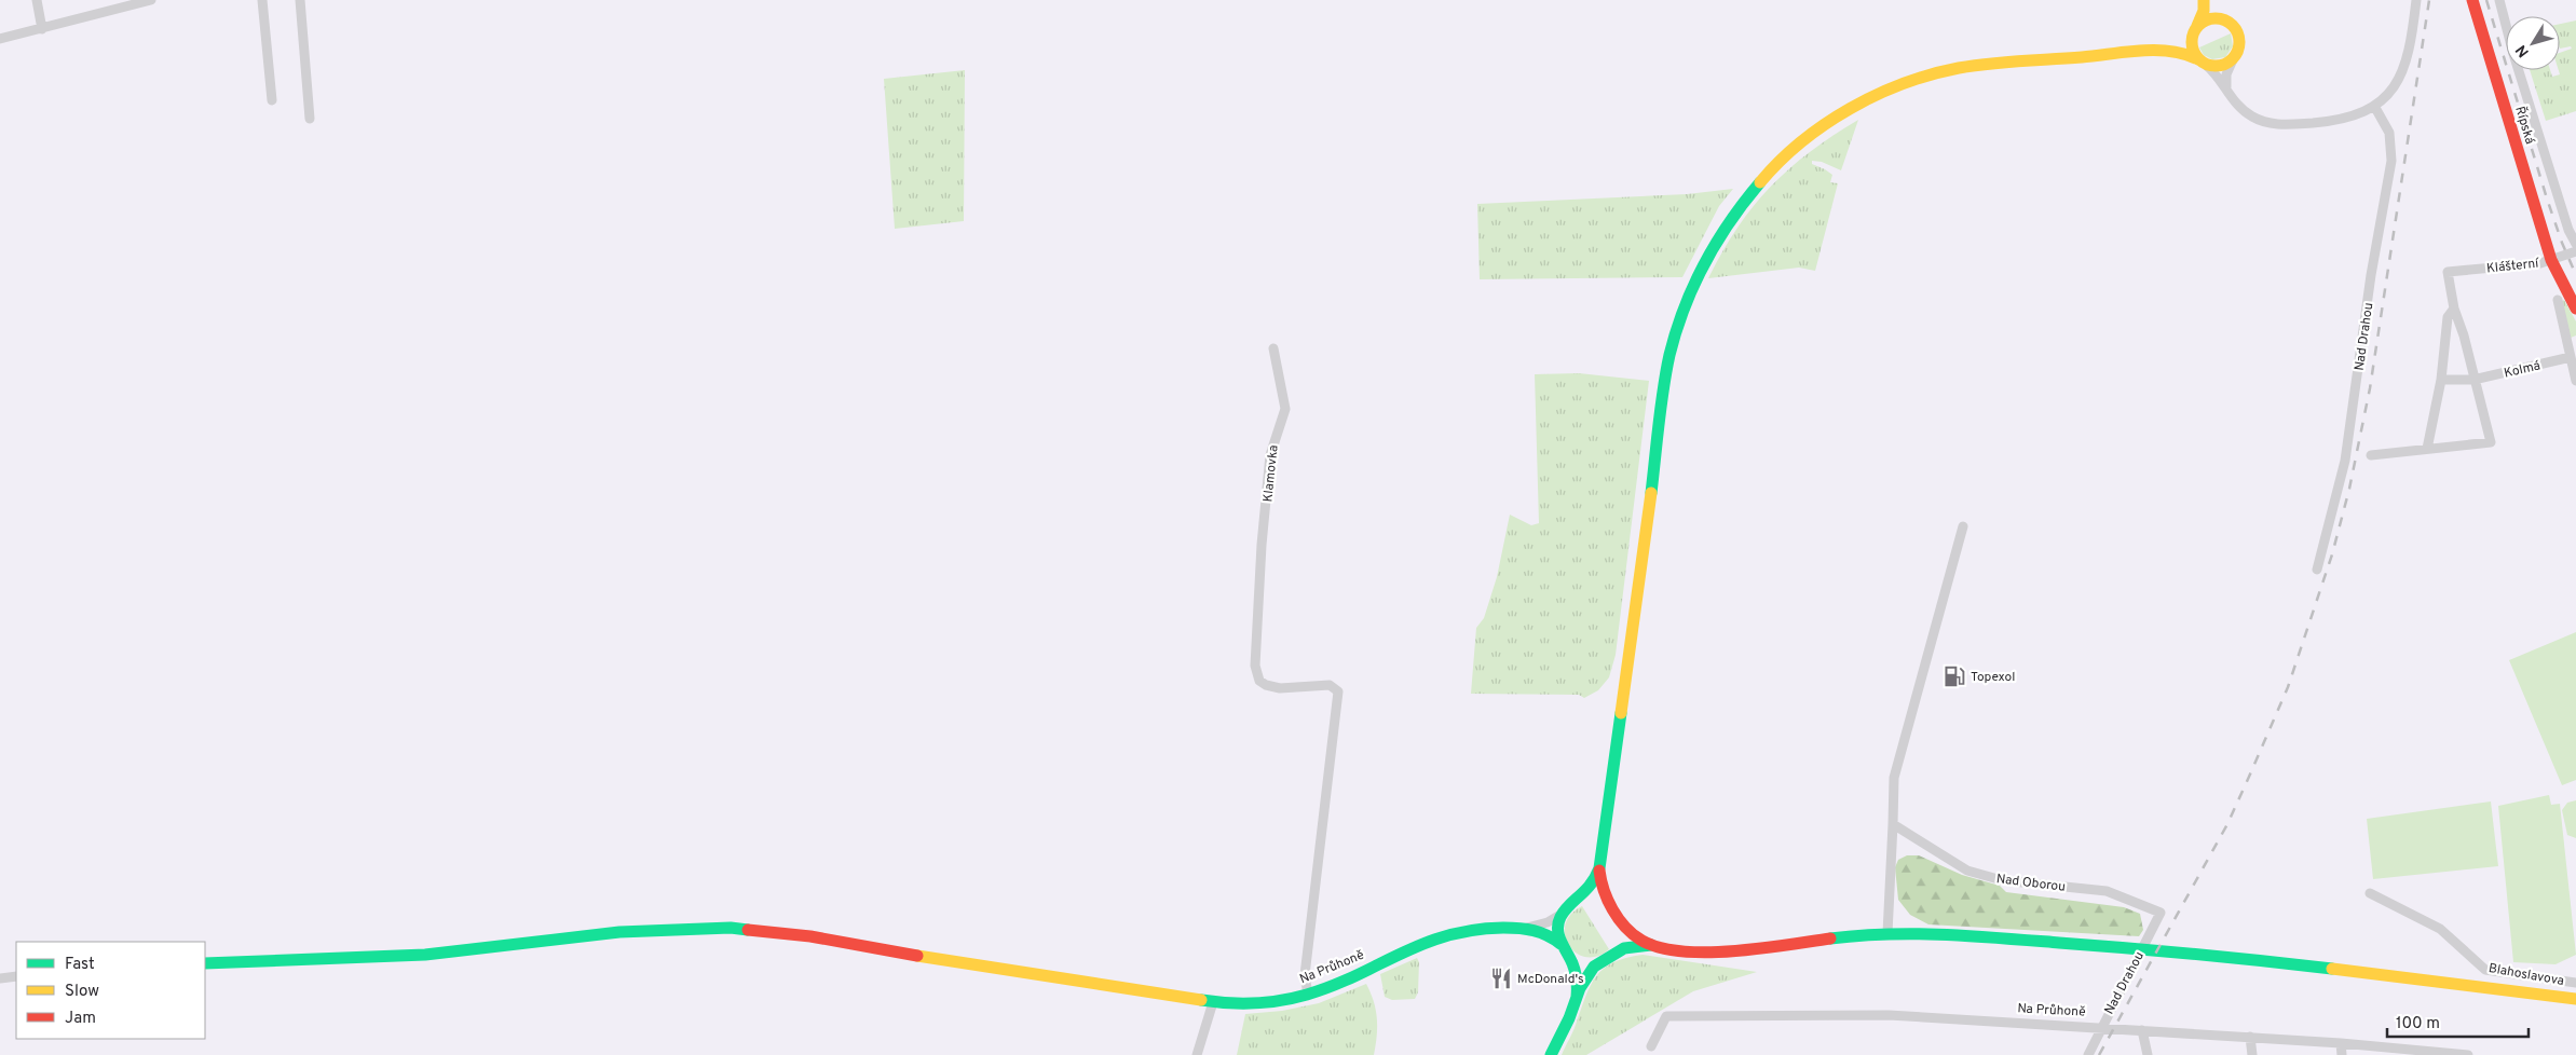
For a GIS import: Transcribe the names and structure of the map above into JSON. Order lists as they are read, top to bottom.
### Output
{
  "streets": {
    "main road": ["Řípská", "Na Průhoně"],
    "street": [
      "Klášterní",
      "Nad Drahou",
      "Kolmá",
      "Klamovka",
      "Nad Oborou",
      "Blahoslavova"
    ]
  },
  "crossings": [
    ["Řípská", "Klášterní"],
    ["Nad Drahou", "Nad Oborou"],
    ["Nad Drahou", "Na Průhoně"],
    ["Klamovka", "Na Průhoně"]
  ],
  "places": {
    "fuel station": ["Topexol"],
    "restaurant": ["McDonald's"]
  },
  "legend": ["Fast", "Slow", "Jam"],
  "scale_bar": "100 m",
  "north": "bottom left"
}
